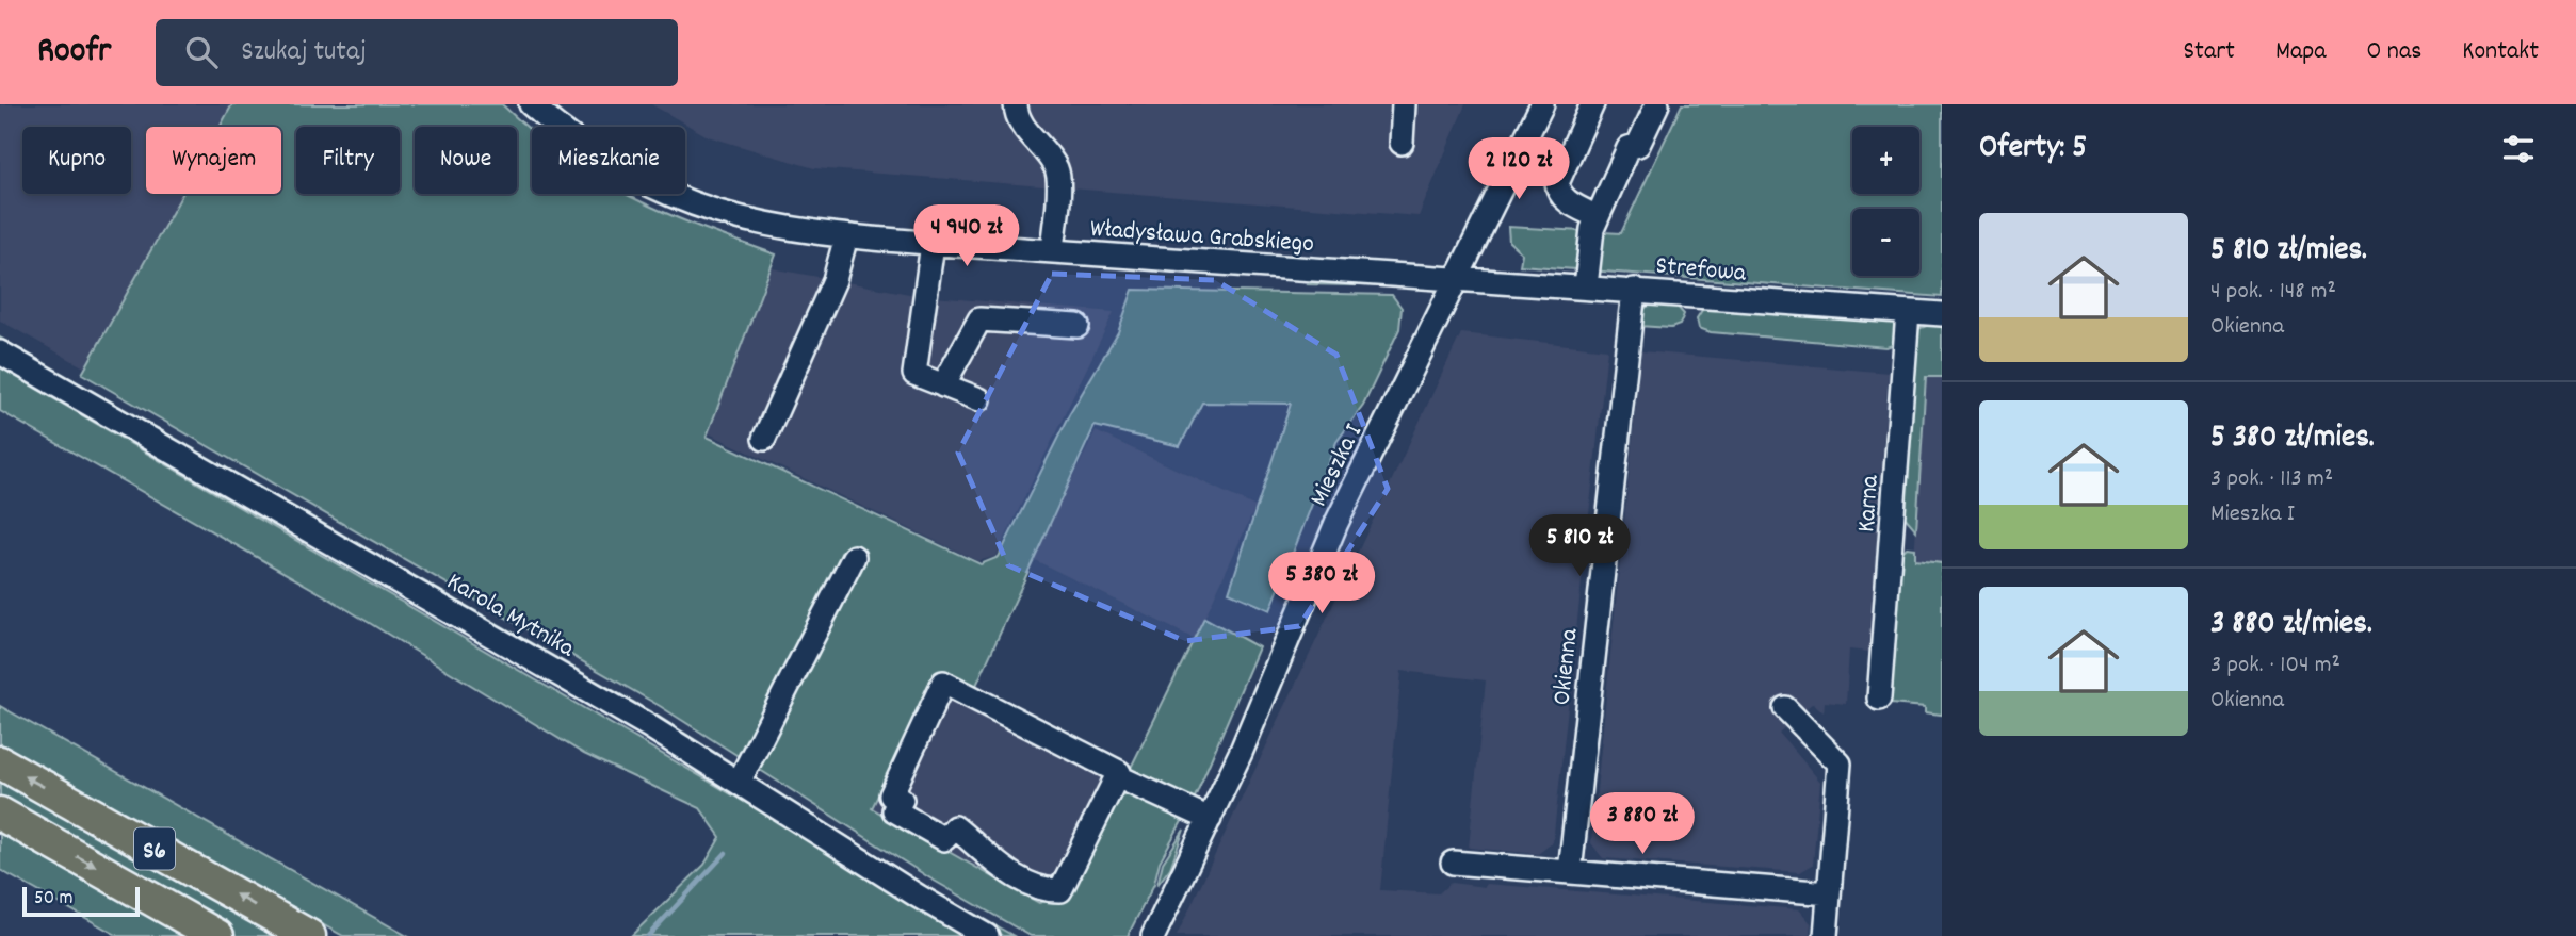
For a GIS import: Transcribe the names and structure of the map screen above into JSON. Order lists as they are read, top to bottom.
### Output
{
  "streets": {
    "highway": ["S6"],
    "street": [
      "Władysława Grabskiego",
      "Strefowa",
      "Mieszka I",
      "Karna",
      "Karola Mytnika",
      "Okienna"
    ]
  },
  "crossings": [
    ["Władysława Grabskiego", "Strefowa"],
    ["Władysława Grabskiego", "Mieszka I"],
    ["Strefowa", "Mieszka I"],
    ["Strefowa", "Karna"],
    ["Strefowa", "Okienna"]
  ],
  "scale_bar": "50 m",
  "page": {
    "header": "Roofr",
    "search": "Szukaj tutaj",
    "nav": [
      "Start",
      "Mapa",
      "O nas",
      "Kontakt"
    ],
    "heading": "Oferty: 5",
    "map_buttons": ["+", "−"],
    "chip": [
      "Kupno",
      "Wynajem",
      "Filtry",
      "Nowe",
      "Mieszkanie"
    ],
    "price": [
      "2 120 zł",
      "4 940 zł",
      "5 810 zł",
      "5 380 zł",
      "3 880 zł"
    ],
    "list": [
      {
        "name": "5 810 zł/mies.",
        "note": "4 pok. · 148 m² · Okienna"
      },
      {
        "name": "5 380 zł/mies.",
        "note": "3 pok. · 113 m² · Mieszka I"
      },
      {
        "name": "3 880 zł/mies.",
        "note": "3 pok. · 104 m² · Okienna"
      }
    ],
    "scale": "50 m"
  }
}
